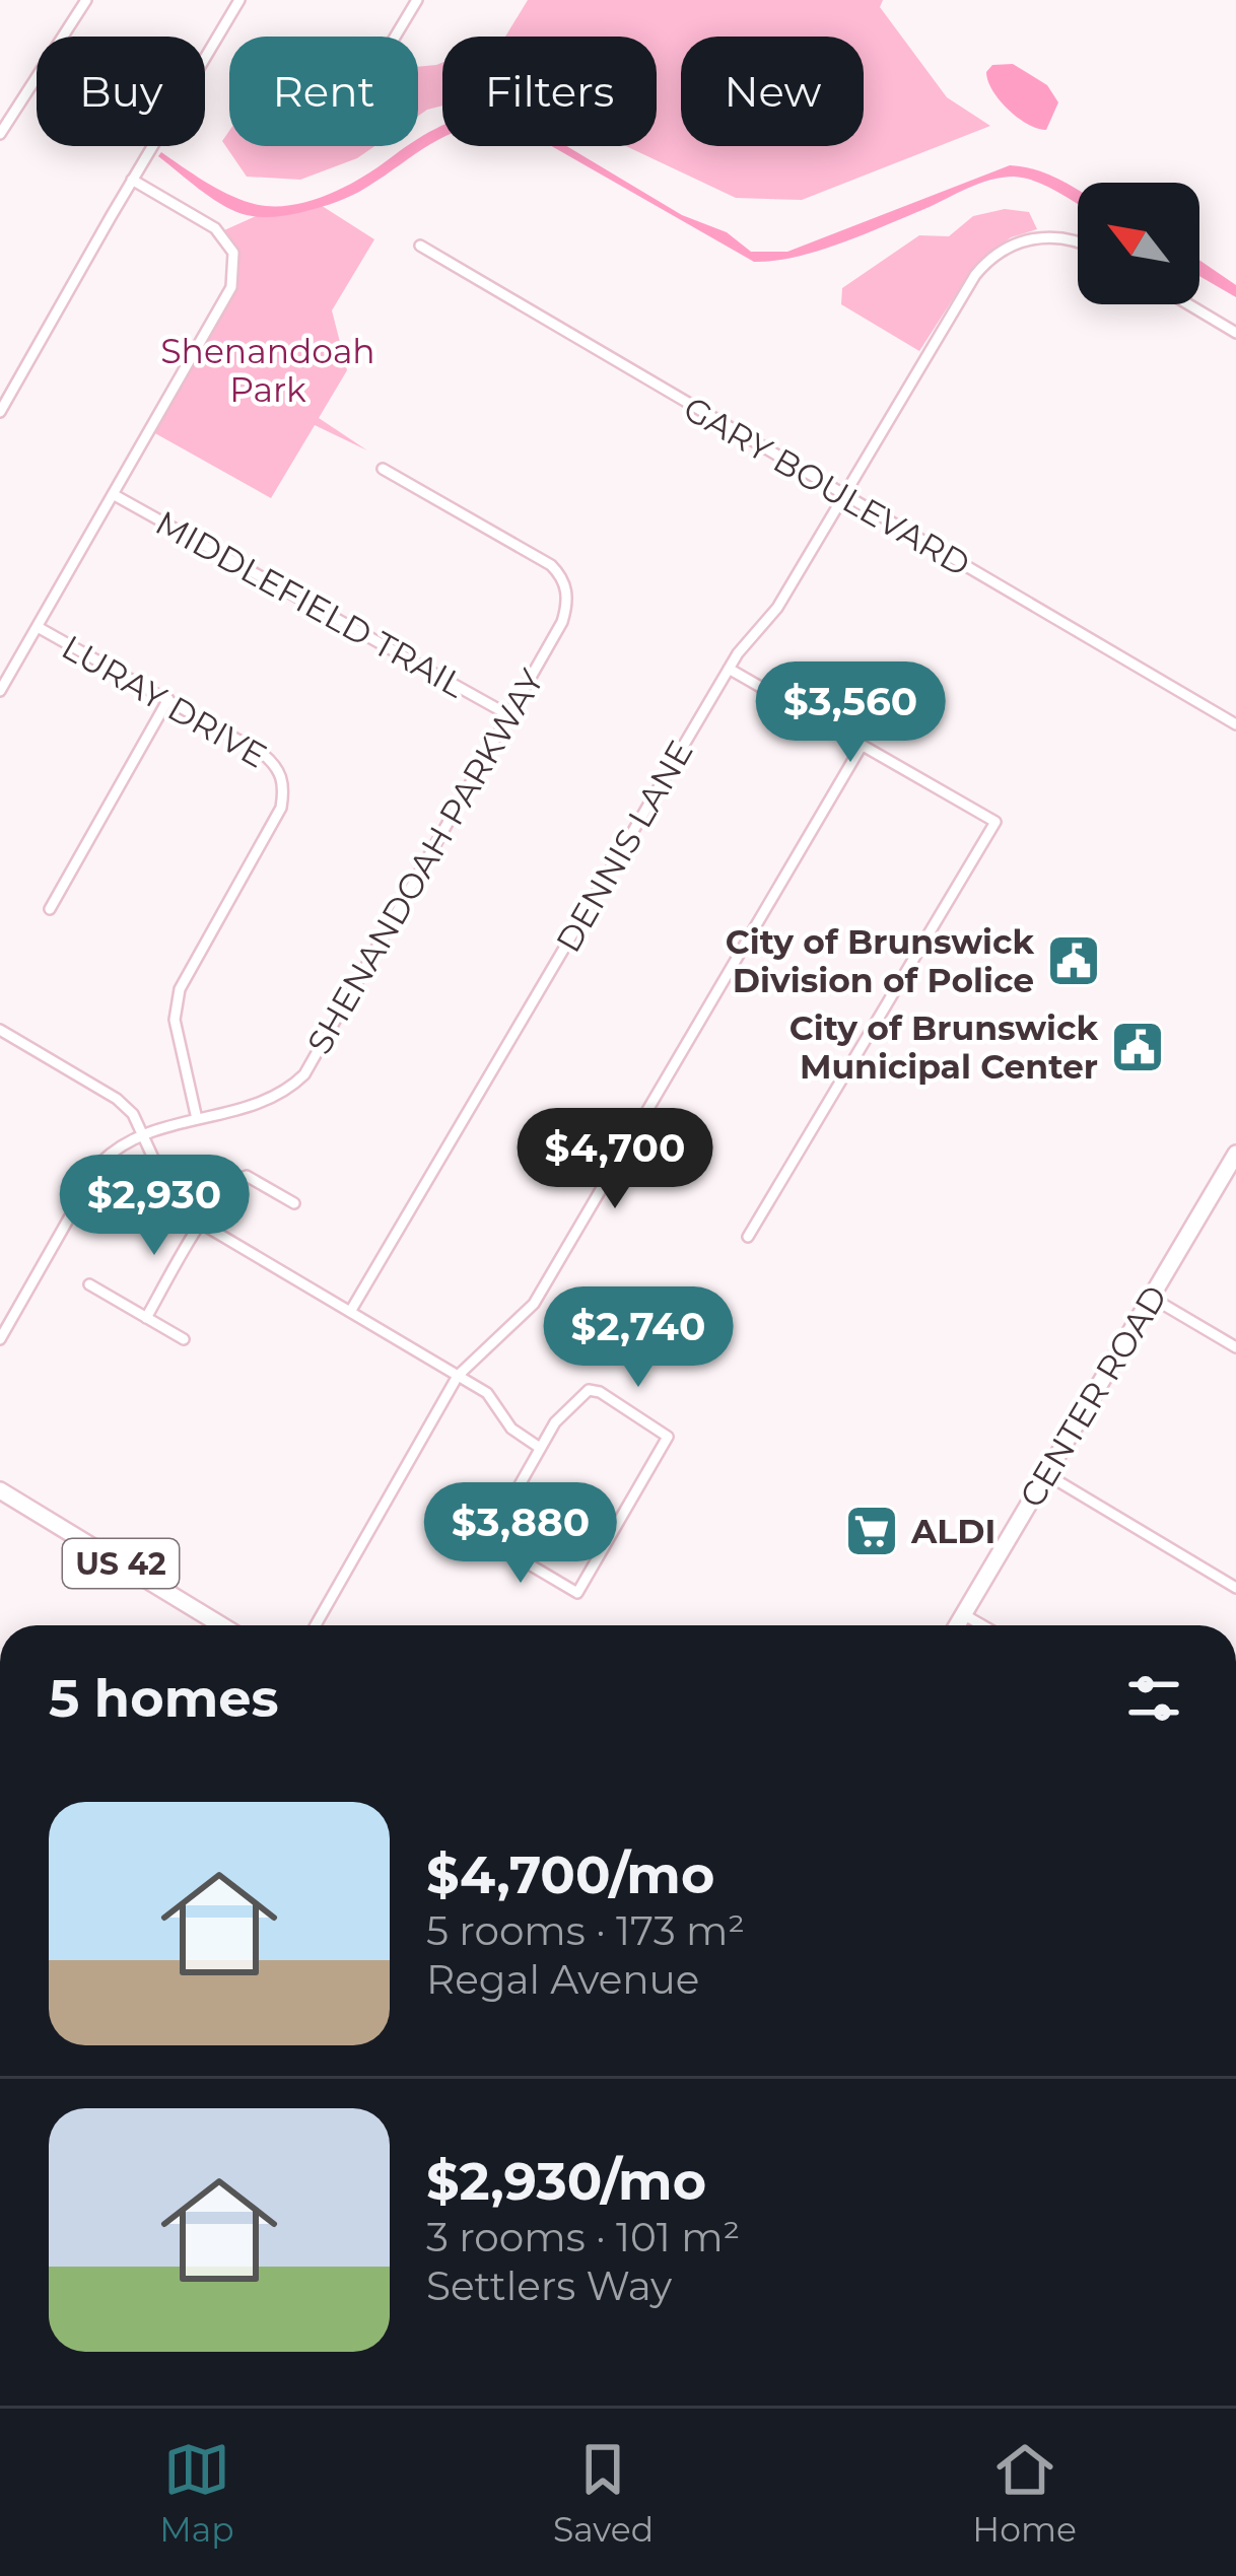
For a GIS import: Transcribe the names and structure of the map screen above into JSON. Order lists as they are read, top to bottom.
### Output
{
  "streets": {
    "main road": ["CENTER ROAD", "US 42"],
    "street": [
      "GARY BOULEVARD",
      "MIDDLEFIELD TRAIL",
      "LURAY DRIVE",
      "DENNIS LANE",
      "SHENANDOAH PARKWAY"
    ]
  },
  "crossings": [
    ["GARY BOULEVARD", "DENNIS LANE"],
    ["MIDDLEFIELD TRAIL", "SHENANDOAH PARKWAY"],
    ["LURAY DRIVE", "SHENANDOAH PARKWAY"]
  ],
  "parks": ["Shenandoah Park"],
  "places": {
    "public building": ["City of Brunswick Division of Police", "City of Brunswick Municipal Center"],
    "supermarket": ["ALDI"]
  },
  "north": "top left",
  "page": {
    "chip": [
      "Buy",
      "Rent",
      "Filters",
      "New"
    ],
    "price": [
      "$3,560",
      "$4,700",
      "$2,930",
      "$2,740",
      "$3,880"
    ],
    "heading": "5 homes",
    "list": [
      {
        "name": "$4,700/mo",
        "note": "5 rooms · 173 m² · Regal Avenue"
      },
      {
        "name": "$2,930/mo",
        "note": "3 rooms · 101 m² · Settlers Way"
      }
    ],
    "tabs": ["Map", "Saved", "Home"]
  }
}
